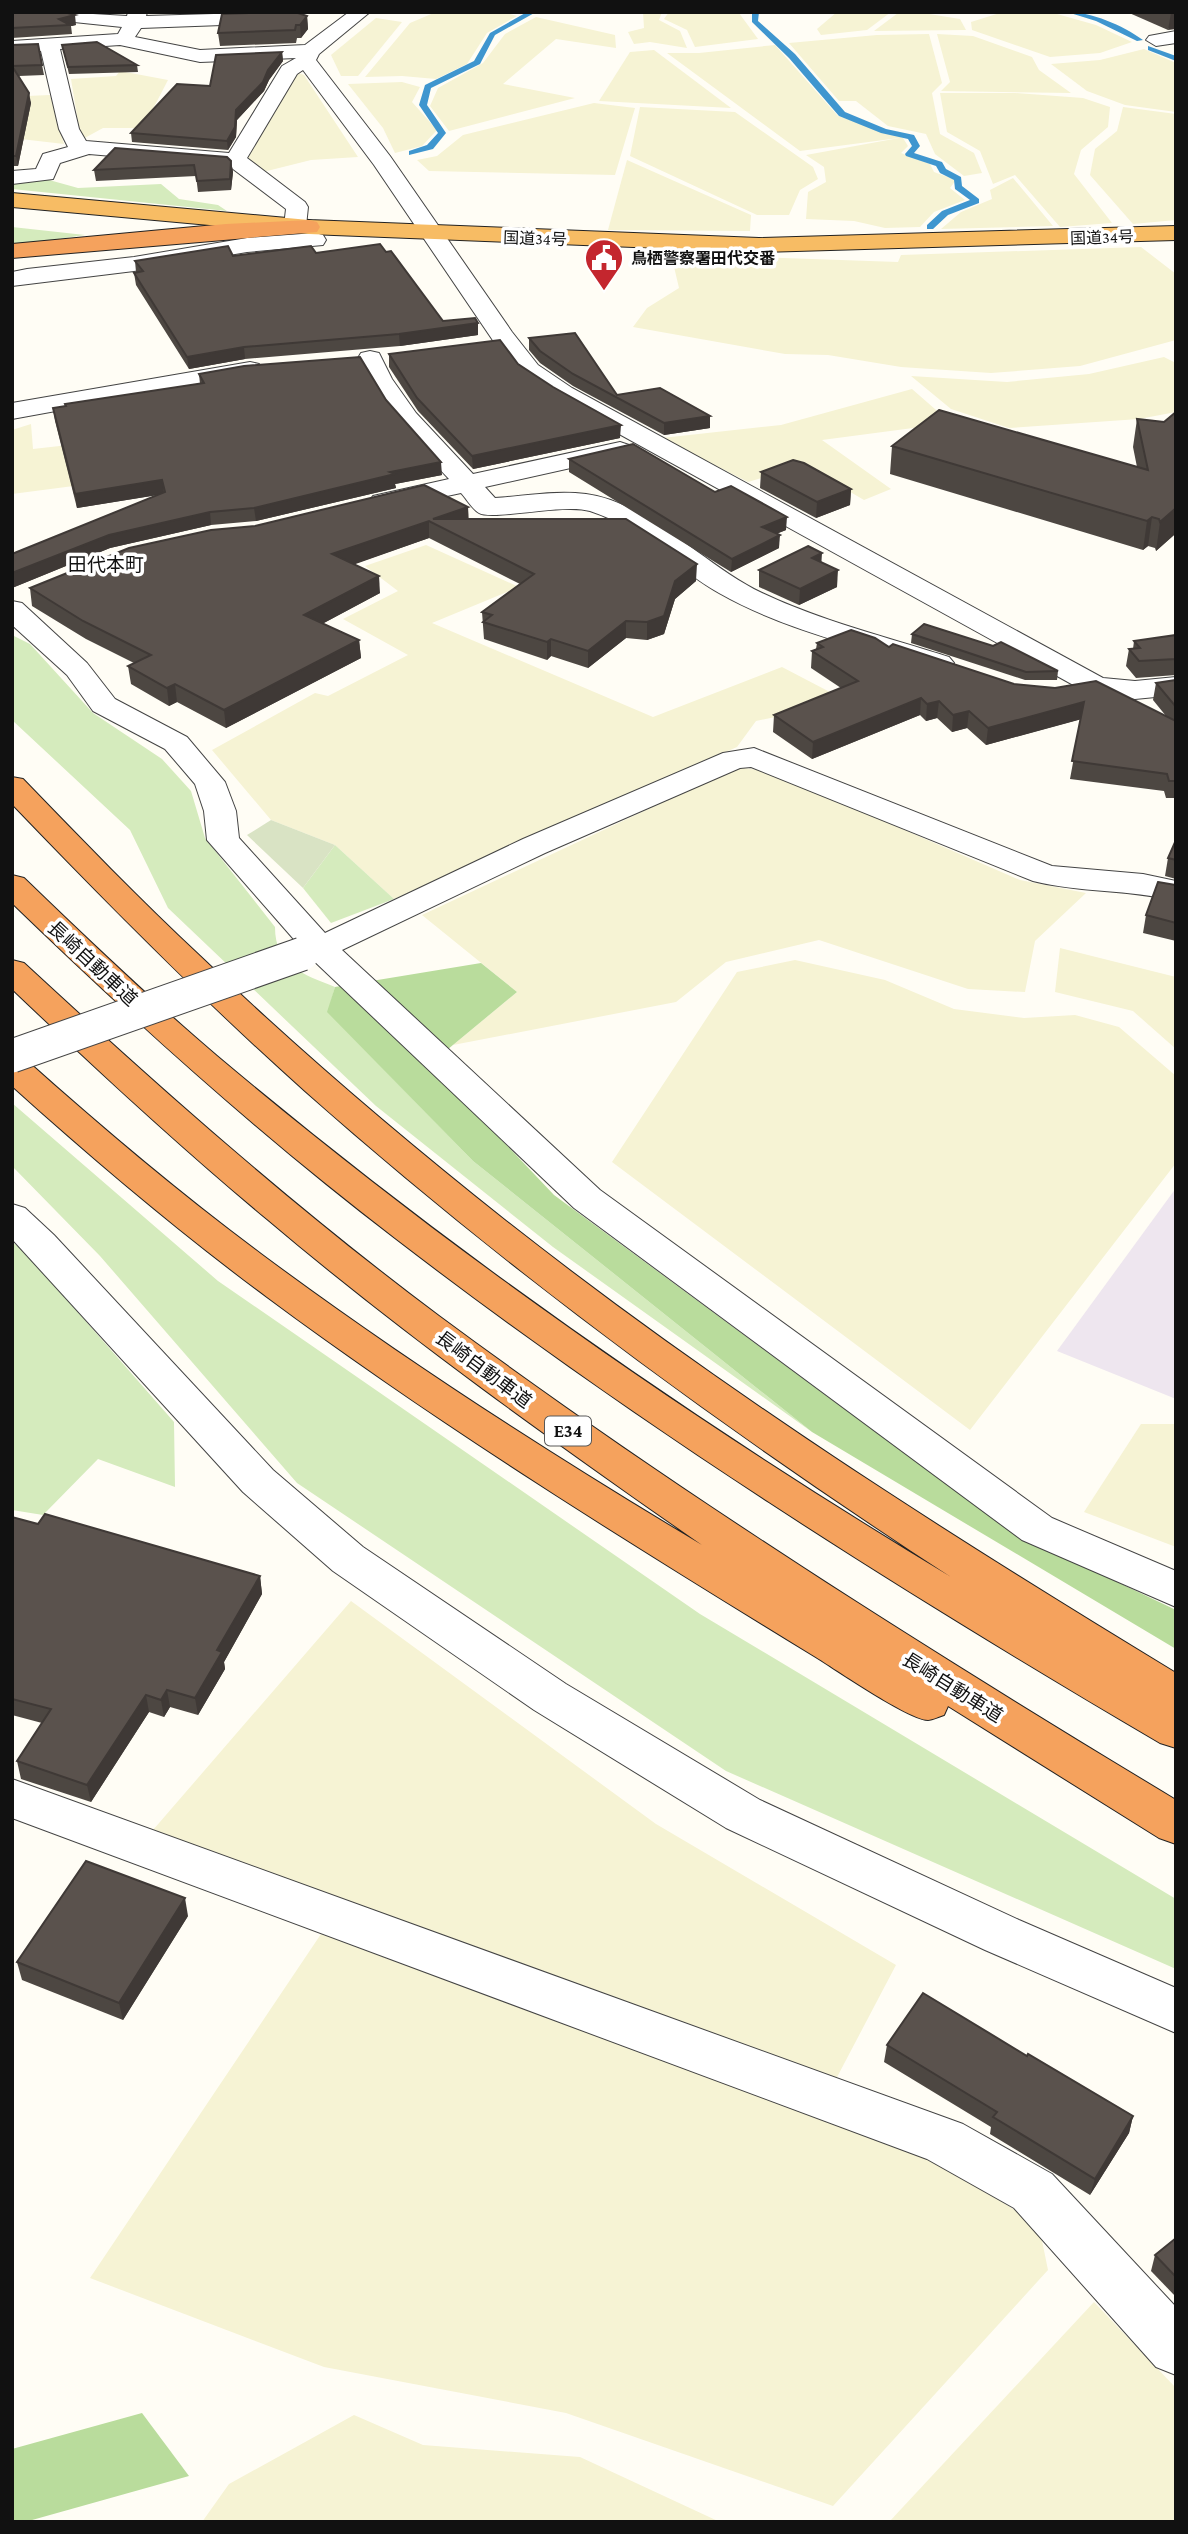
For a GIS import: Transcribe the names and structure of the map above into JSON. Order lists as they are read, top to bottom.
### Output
{
  "streets": {
    "highway": ["国道34号", "長崎自動車道", "E34"]
  },
  "districts": ["田代本町"],
  "places": {
    "public building": ["鳥栖警察署田代交番"]
  }
}
